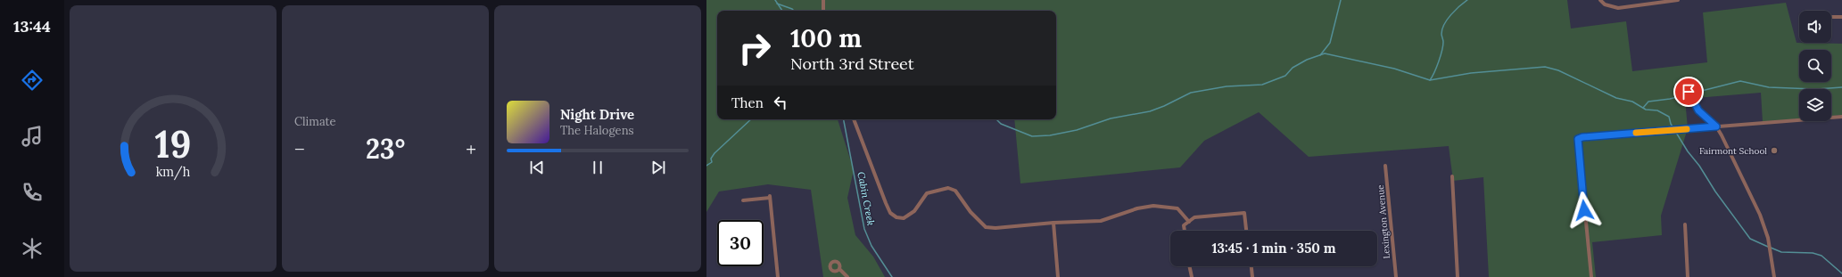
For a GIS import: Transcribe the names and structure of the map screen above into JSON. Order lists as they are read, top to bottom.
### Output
{
  "streets": {
    "street": ["Lexington Avenue"]
  },
  "water": ["Cabin Creek"],
  "places": ["Fairmont School"],
  "page": {
    "tabs": "13:44",
    "tile": "Climate",
    "turn": ["100 m", "North 3rd Street"],
    "then": "Then",
    "song": ["Night Drive", "The Halogens"],
    "heat": ["−", "23°", "+"],
    "limit": "30",
    "trip": "13:45 · 1 min · 350 m",
    "gauge": ["19", "km/h"]
  }
}
